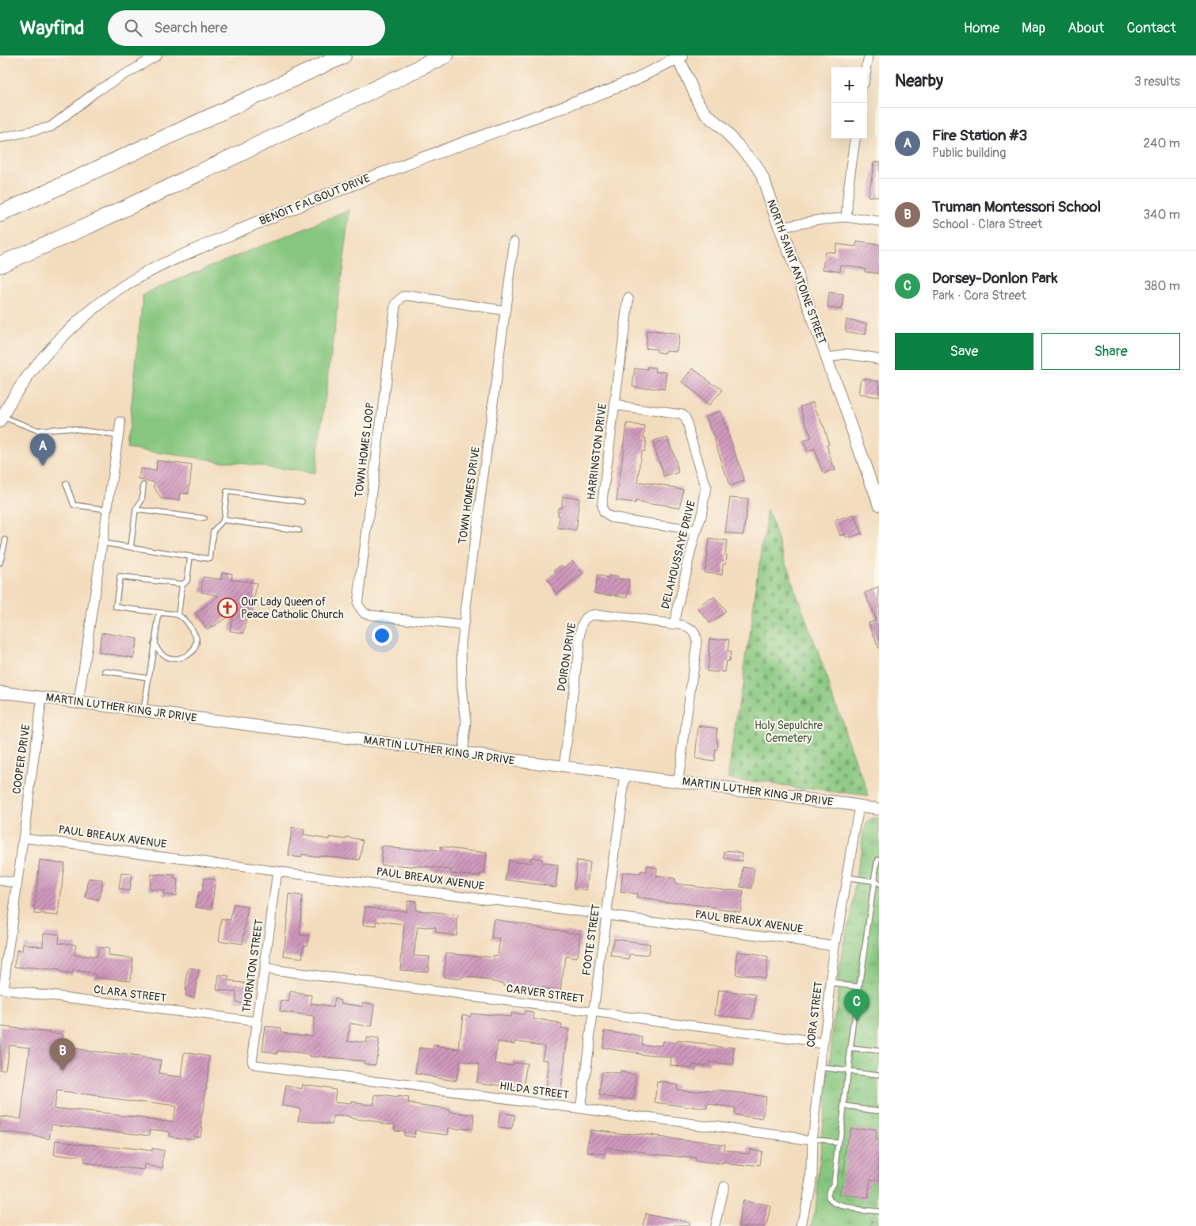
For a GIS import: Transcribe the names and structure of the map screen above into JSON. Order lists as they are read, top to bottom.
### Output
{
  "streets": {
    "street": [
      "BENOIT FALGOUT DRIVE",
      "NORTH SAINT ANTOINE STREET",
      "TOWN HOMES LOOP",
      "HARRINGTON DRIVE",
      "TOWN HOMES DRIVE",
      "DELAHOUSSAYE DRIVE",
      "DOIRON DRIVE",
      "MARTIN LUTHER KING JR DRIVE",
      "COOPER DRIVE",
      "PAUL BREAUX AVENUE",
      "FOOTE STREET",
      "THORNTON STREET",
      "CLARA STREET",
      "CARVER STREET",
      "CORA STREET",
      "HILDA STREET"
    ]
  },
  "crossings": [
    ["BENOIT FALGOUT DRIVE", "NORTH SAINT ANTOINE STREET"],
    ["TOWN HOMES LOOP", "TOWN HOMES DRIVE"],
    ["HARRINGTON DRIVE", "DELAHOUSSAYE DRIVE"],
    ["TOWN HOMES DRIVE", "MARTIN LUTHER KING JR DRIVE"],
    ["DELAHOUSSAYE DRIVE", "DOIRON DRIVE"],
    ["DELAHOUSSAYE DRIVE", "MARTIN LUTHER KING JR DRIVE"],
    ["DOIRON DRIVE", "MARTIN LUTHER KING JR DRIVE"],
    ["MARTIN LUTHER KING JR DRIVE", "COOPER DRIVE"],
    ["MARTIN LUTHER KING JR DRIVE", "FOOTE STREET"],
    ["MARTIN LUTHER KING JR DRIVE", "CORA STREET"],
    ["COOPER DRIVE", "PAUL BREAUX AVENUE"],
    ["COOPER DRIVE", "CLARA STREET"],
    ["PAUL BREAUX AVENUE", "FOOTE STREET"],
    ["PAUL BREAUX AVENUE", "THORNTON STREET"],
    ["PAUL BREAUX AVENUE", "CORA STREET"],
    ["FOOTE STREET", "CARVER STREET"],
    ["FOOTE STREET", "HILDA STREET"],
    ["THORNTON STREET", "CLARA STREET"],
    ["THORNTON STREET", "CARVER STREET"],
    ["THORNTON STREET", "HILDA STREET"],
    ["CARVER STREET", "CORA STREET"],
    ["CORA STREET", "HILDA STREET"]
  ],
  "parks": ["Holy Sepulchre Cemetery"],
  "places": {
    "church": ["Our Lady Queen of Peace Catholic Church"]
  },
  "page": {
    "header": "Wayfind",
    "search": "Search here",
    "nav": [
      "Home",
      "Map",
      "About",
      "Contact"
    ],
    "heading": ["Nearby", "3 results"],
    "map_buttons": ["+", "−"],
    "list": [
      {
        "mark": "A",
        "name": "Fire Station #3",
        "note": "Public building",
        "value": "240 m"
      },
      {
        "mark": "B",
        "name": "Truman Montessori School",
        "note": "School · Clara Street",
        "value": "340 m"
      },
      {
        "mark": "C",
        "name": "Dorsey-Donlon Park",
        "note": "Park · Cora Street",
        "value": "380 m"
      }
    ],
    "buttons": ["Save", "Share"],
    "pins": ["A", "C", "B"]
  }
}
